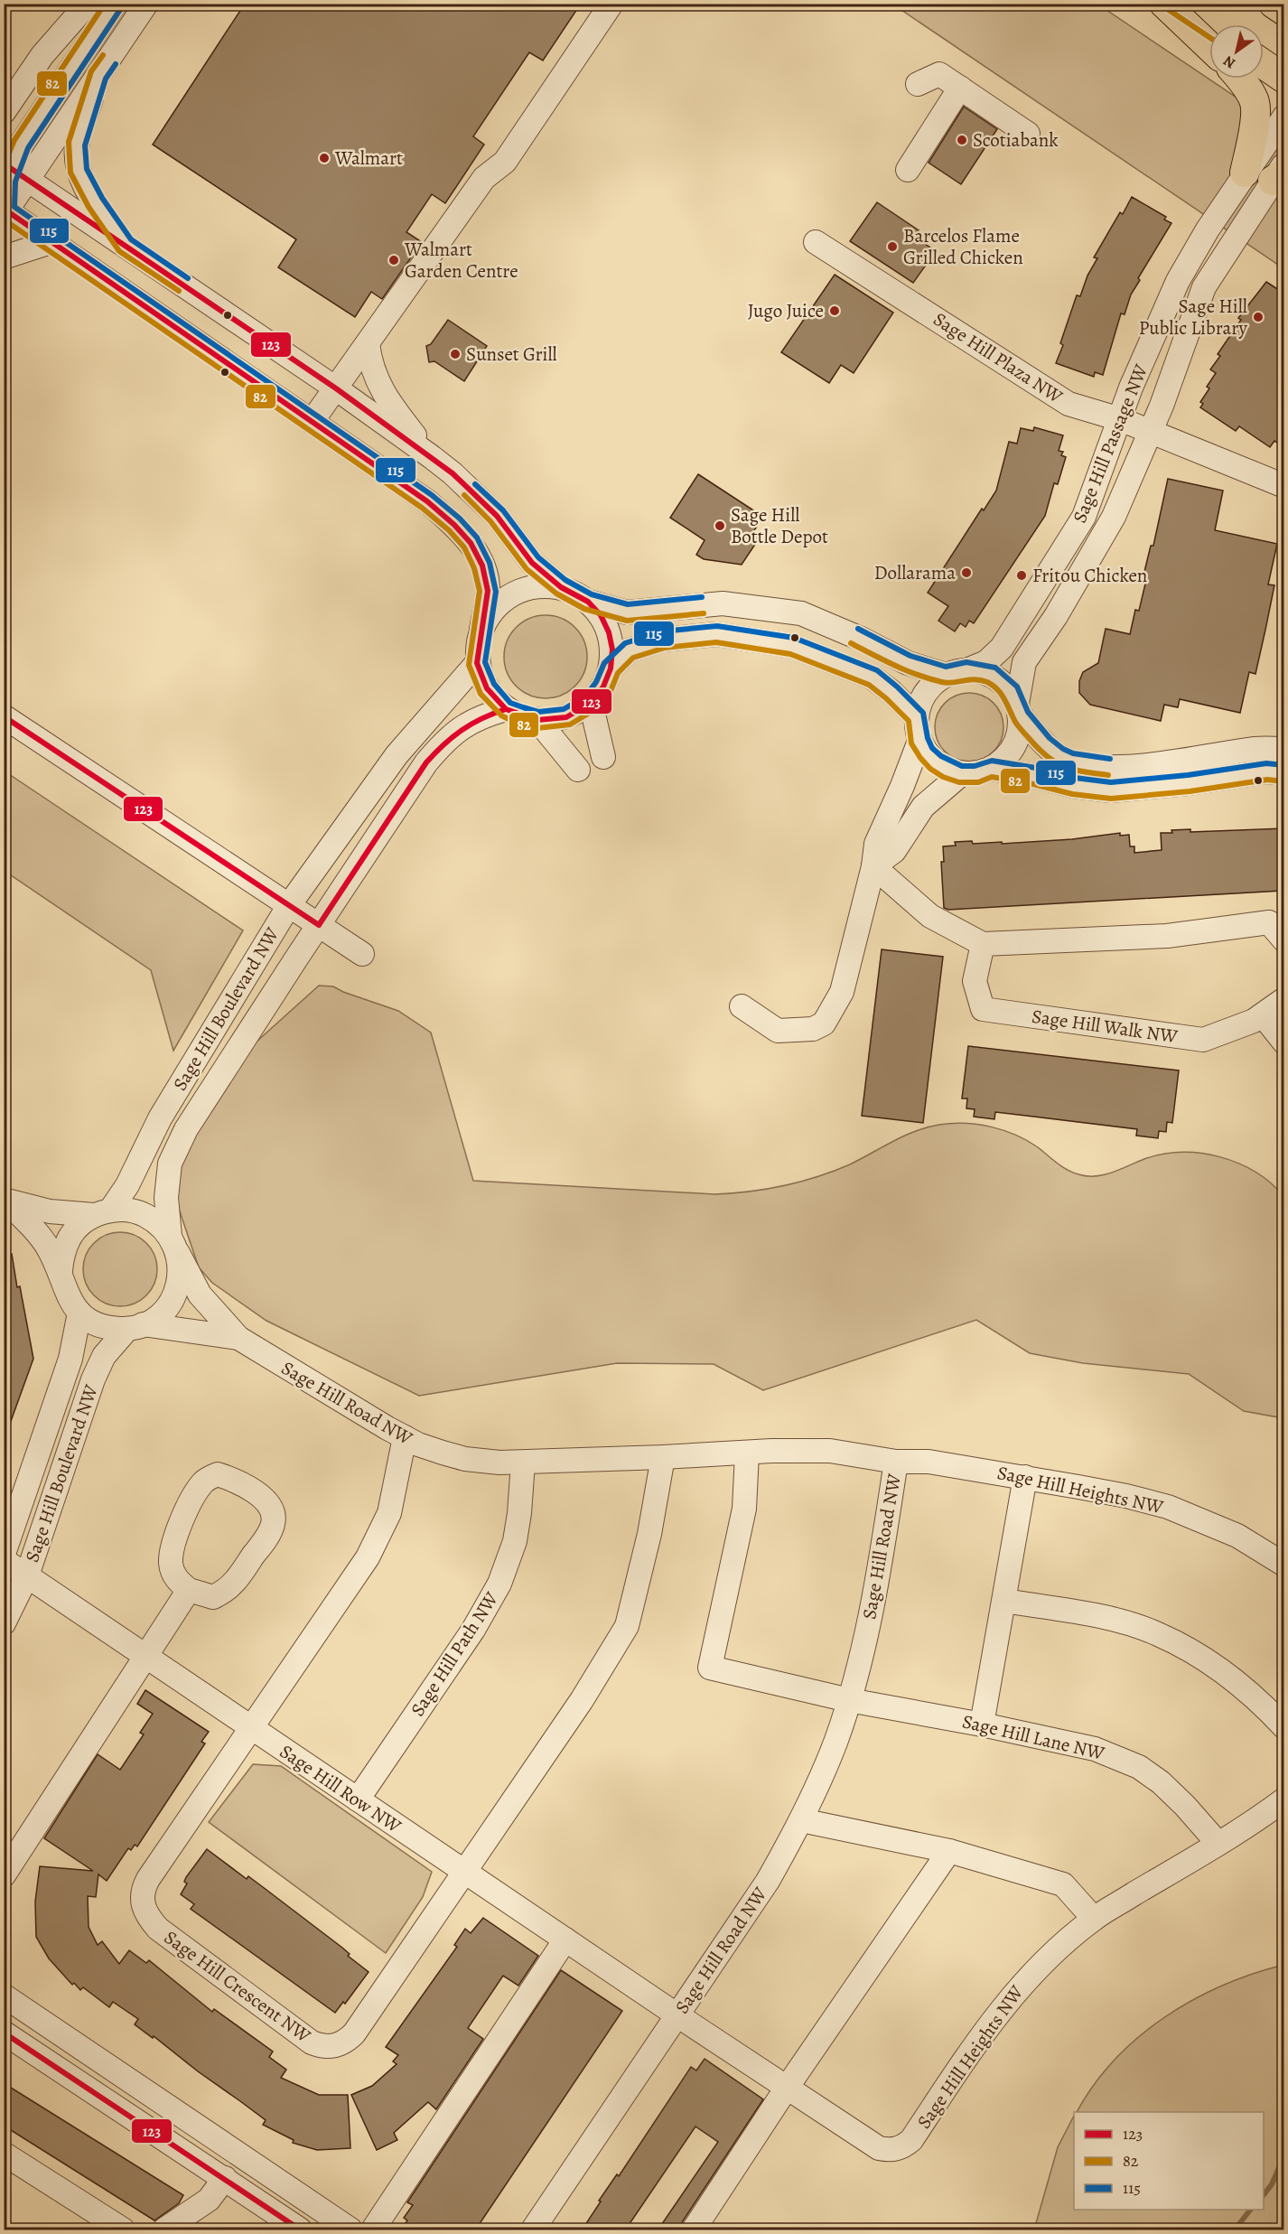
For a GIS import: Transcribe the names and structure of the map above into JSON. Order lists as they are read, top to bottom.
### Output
{
  "streets": {
    "street": [
      "Sage Hill Plaza NW",
      "Sage Hill Passage NW",
      "Sage Hill Boulevard NW",
      "Sage Hill Walk NW",
      "Sage Hill Road NW",
      "Sage Hill Heights NW",
      "Sage Hill Path NW",
      "Sage Hill Lane NW",
      "Sage Hill Row NW",
      "Sage Hill Crescent NW"
    ]
  },
  "crossings": [
    ["Sage Hill Plaza NW", "Sage Hill Passage NW"],
    ["Sage Hill Boulevard NW", "Sage Hill Road NW"],
    ["Sage Hill Boulevard NW", "Sage Hill Row NW"],
    ["Sage Hill Road NW", "Sage Hill Heights NW"],
    ["Sage Hill Road NW", "Sage Hill Path NW"],
    ["Sage Hill Road NW", "Sage Hill Lane NW"],
    ["Sage Hill Road NW", "Sage Hill Row NW"],
    ["Sage Hill Road NW", "Sage Hill Crescent NW"],
    ["Sage Hill Heights NW", "Sage Hill Lane NW"],
    ["Sage Hill Heights NW", "Sage Hill Row NW"],
    ["Sage Hill Path NW", "Sage Hill Row NW"],
    ["Sage Hill Row NW", "Sage Hill Crescent NW"]
  ],
  "places": [
    "Scotiabank",
    "Walmart",
    "Barcelos Flame Grilled Chicken",
    "Walmart Garden Centre",
    "Jugo Juice",
    "Sage Hill Public Library",
    "Sunset Grill",
    "Sage Hill Bottle Depot",
    "Dollarama",
    "Fritou Chicken"
  ],
  "lines": ["transit line 82", "transit line 115", "transit line 123"],
  "legend": ["123", "82", "115"],
  "north": "bottom left"
}
